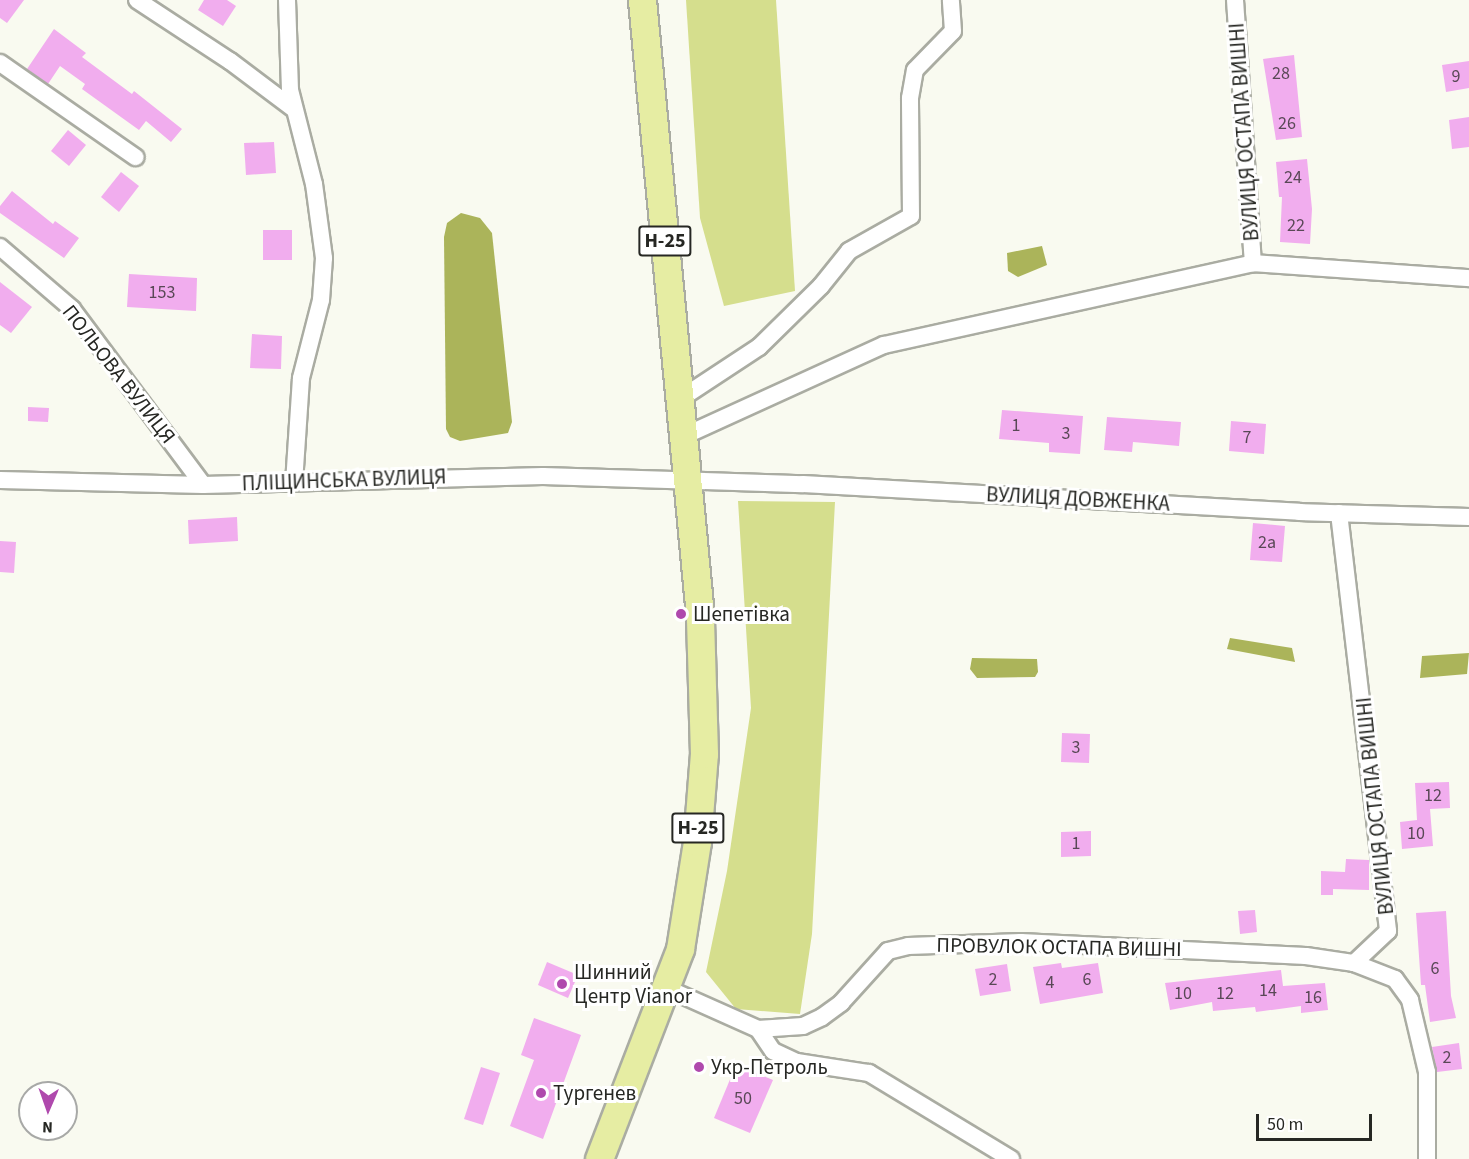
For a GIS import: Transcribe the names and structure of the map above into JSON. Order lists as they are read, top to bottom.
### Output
{
  "streets": {
    "main road": ["Н-25"],
    "street": [
      "ВУЛИЦЯ ОСТАПА ВИШНІ",
      "ПОЛЬОВА ВУЛИЦЯ",
      "ПЛІЩИНСЬКА ВУЛИЦЯ",
      "ВУЛИЦЯ ДОВЖЕНКА",
      "ПРОВУЛОК ОСТАПА ВИШНІ"
    ]
  },
  "crossings": [
    ["ВУЛИЦЯ ОСТАПА ВИШНІ", "ВУЛИЦЯ ДОВЖЕНКА"],
    ["ВУЛИЦЯ ОСТАПА ВИШНІ", "ПРОВУЛОК ОСТАПА ВИШНІ"],
    ["Н-25", "ПЛІЩИНСЬКА ВУЛИЦЯ"],
    ["Н-25", "ВУЛИЦЯ ДОВЖЕНКА"],
    ["ПОЛЬОВА ВУЛИЦЯ", "ПЛІЩИНСЬКА ВУЛИЦЯ"],
    ["ПЛІЩИНСЬКА ВУЛИЦЯ", "ВУЛИЦЯ ДОВЖЕНКА"]
  ],
  "places": [
    "Шепетівка",
    "Шинний Центр Vianor",
    "Укр-Петроль",
    "Тургенев"
  ],
  "house_numbers": [
    "28",
    "9",
    "26",
    "24",
    "22",
    "153",
    "1",
    "3",
    "7",
    "2а",
    "3",
    "12",
    "10",
    "1",
    "6",
    "2",
    "6",
    "4",
    "14",
    "10",
    "12",
    "16",
    "2",
    "50"
  ],
  "scale_bar": "50 m",
  "north": "bottom"
}
